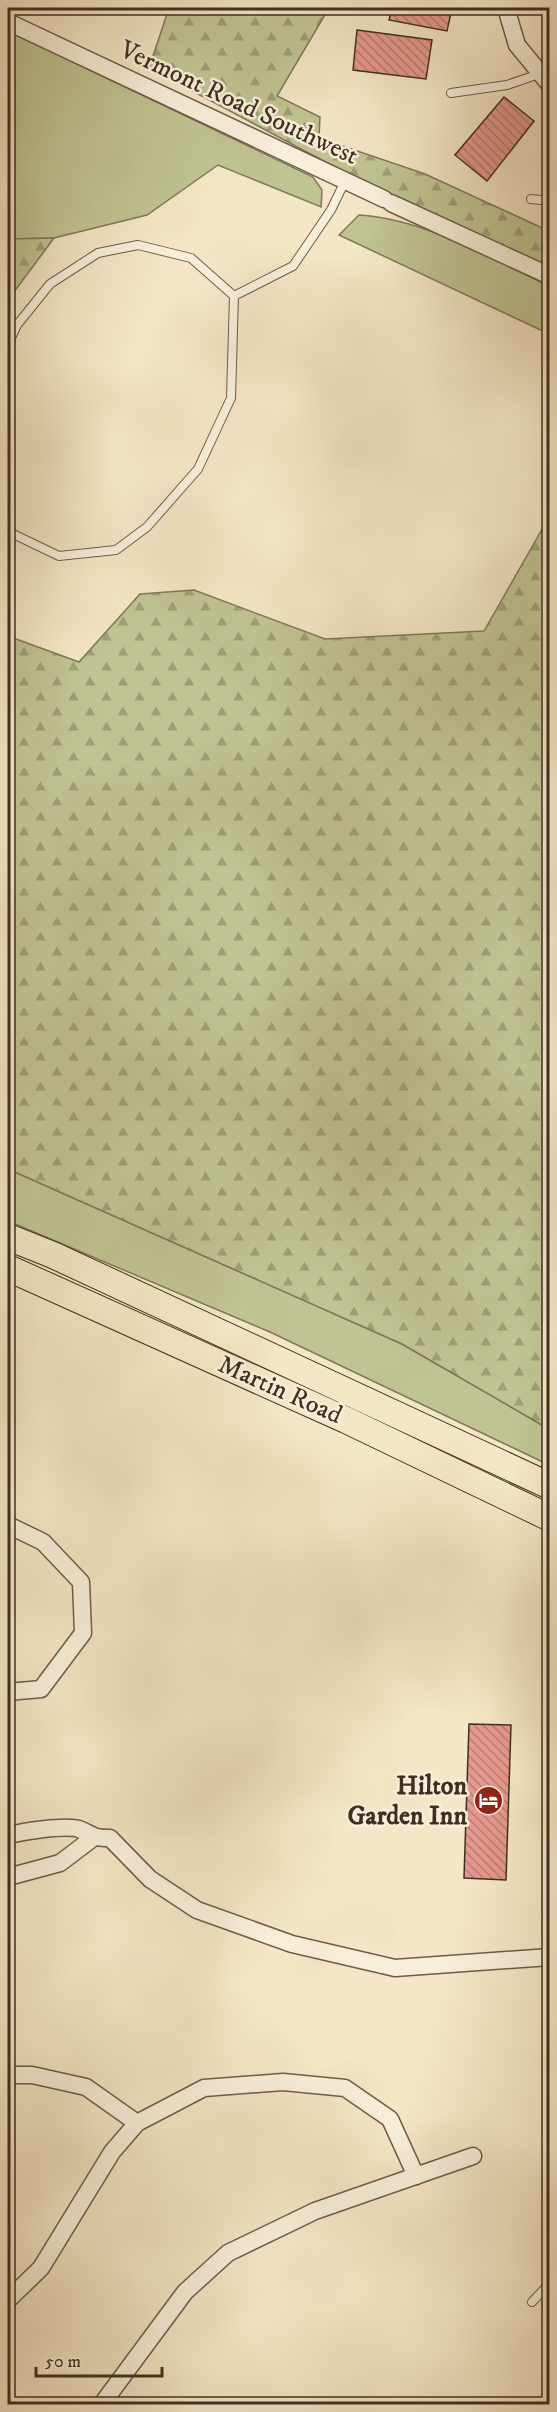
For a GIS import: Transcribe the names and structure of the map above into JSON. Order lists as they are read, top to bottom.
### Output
{
  "streets": {
    "main road": ["Martin Road"],
    "street": ["Vermont Road Southwest"]
  },
  "places": {
    "hotel": ["Hilton Garden Inn"]
  },
  "scale_bar": "50 m"
}
